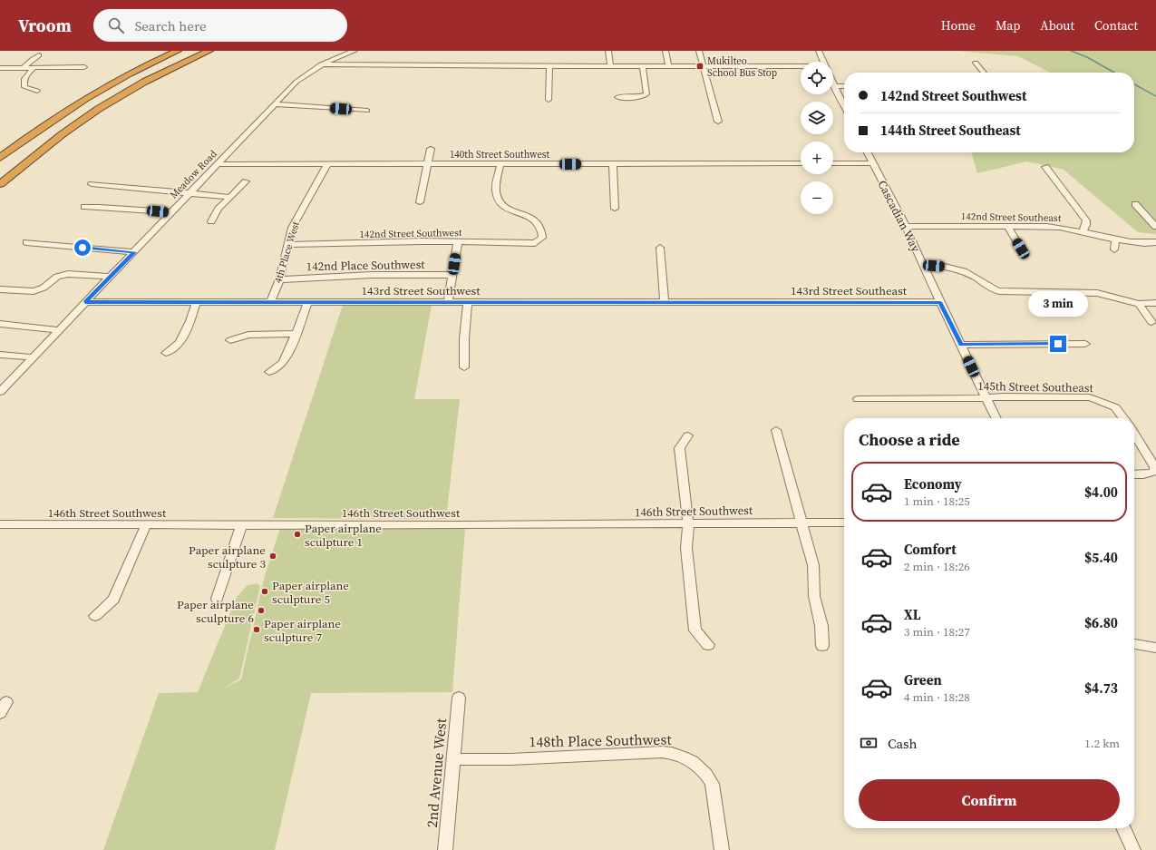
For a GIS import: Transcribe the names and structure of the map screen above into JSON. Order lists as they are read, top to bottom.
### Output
{
  "streets": {
    "street": [
      "140th Street Southwest",
      "Meadow Road",
      "Cascadian Way",
      "142nd Street Southeast",
      "142nd Street Southwest",
      "4th Place West",
      "142nd Place Southwest",
      "143rd Street Southwest",
      "143rd Street Southeast",
      "145th Street Southeast",
      "146th Street Southwest",
      "148th Place Southwest",
      "2nd Avenue West"
    ]
  },
  "crossings": [
    ["140th Street Southwest", "Meadow Road"],
    ["140th Street Southwest", "142nd Street Southwest"],
    ["140th Street Southwest", "4th Place West"],
    ["Meadow Road", "143rd Street Southwest"],
    ["Cascadian Way", "142nd Street Southeast"],
    ["Cascadian Way", "143rd Street Southeast"],
    ["Cascadian Way", "145th Street Southeast"],
    ["142nd Street Southwest", "4th Place West"],
    ["4th Place West", "142nd Place Southwest"],
    ["4th Place West", "143rd Street Southwest"],
    ["143rd Street Southwest", "143rd Street Southeast"],
    ["148th Place Southwest", "2nd Avenue West"]
  ],
  "places": {
    "transit": ["Mukilteo School Bus Stop"],
    "other": [
      "Paper airplane sculpture 1",
      "Paper airplane sculpture 3",
      "Paper airplane sculpture 5",
      "Paper airplane sculpture 6",
      "Paper airplane sculpture 7"
    ]
  },
  "page": {
    "header": "Vroom",
    "search": "Search here",
    "nav": [
      "Home",
      "Map",
      "About",
      "Contact"
    ],
    "map_buttons": ["+", "−"],
    "banner": ["142nd Street Southwest", "144th Street Southeast"],
    "bubble": "3 min",
    "heading": "Choose a ride",
    "list": [
      {
        "name": "Economy",
        "note": "1 min · 18:25",
        "value": "$4.00"
      },
      {
        "name": "Comfort",
        "note": "2 min · 18:26",
        "value": "$5.40"
      },
      {
        "name": "XL",
        "note": "3 min · 18:27",
        "value": "$6.80"
      },
      {
        "name": "Green",
        "note": "4 min · 18:28",
        "value": "$4.73"
      }
    ],
    "pay": ["Cash", "1.2 km"],
    "buttons": "Confirm"
  }
}
